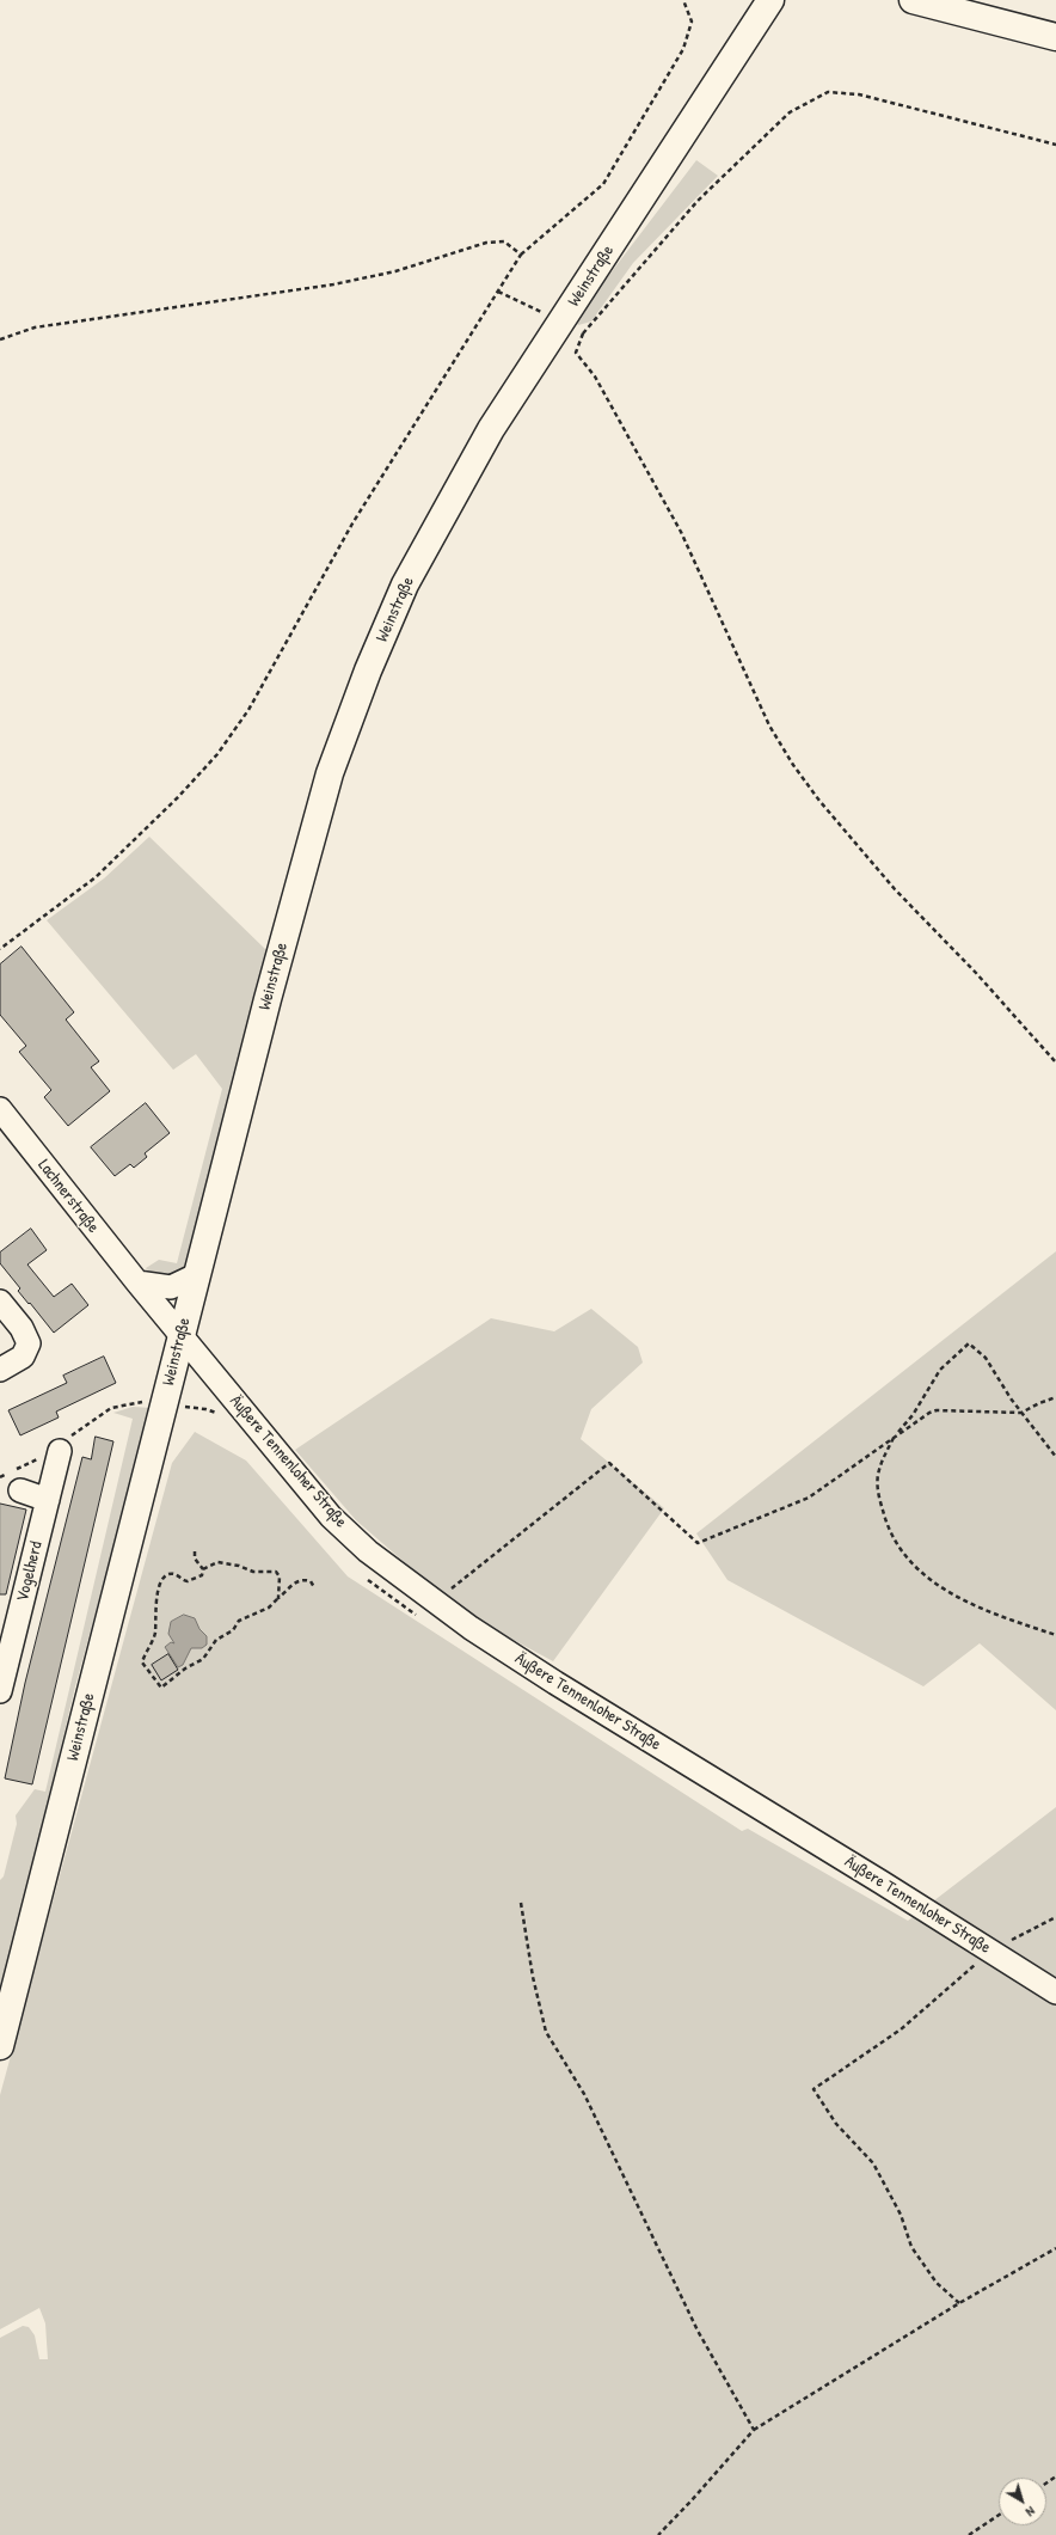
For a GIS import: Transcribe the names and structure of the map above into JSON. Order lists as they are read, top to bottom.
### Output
{
  "streets": {
    "main road": ["Weinstraße"],
    "street": ["Lachnerstraße", "Äußere Tennenloher Straße", "Vogelherd"]
  },
  "crossings": [
    ["Weinstraße", "Lachnerstraße"],
    ["Weinstraße", "Äußere Tennenloher Straße"],
    ["Lachnerstraße", "Äußere Tennenloher Straße"]
  ],
  "north": "bottom right"
}
